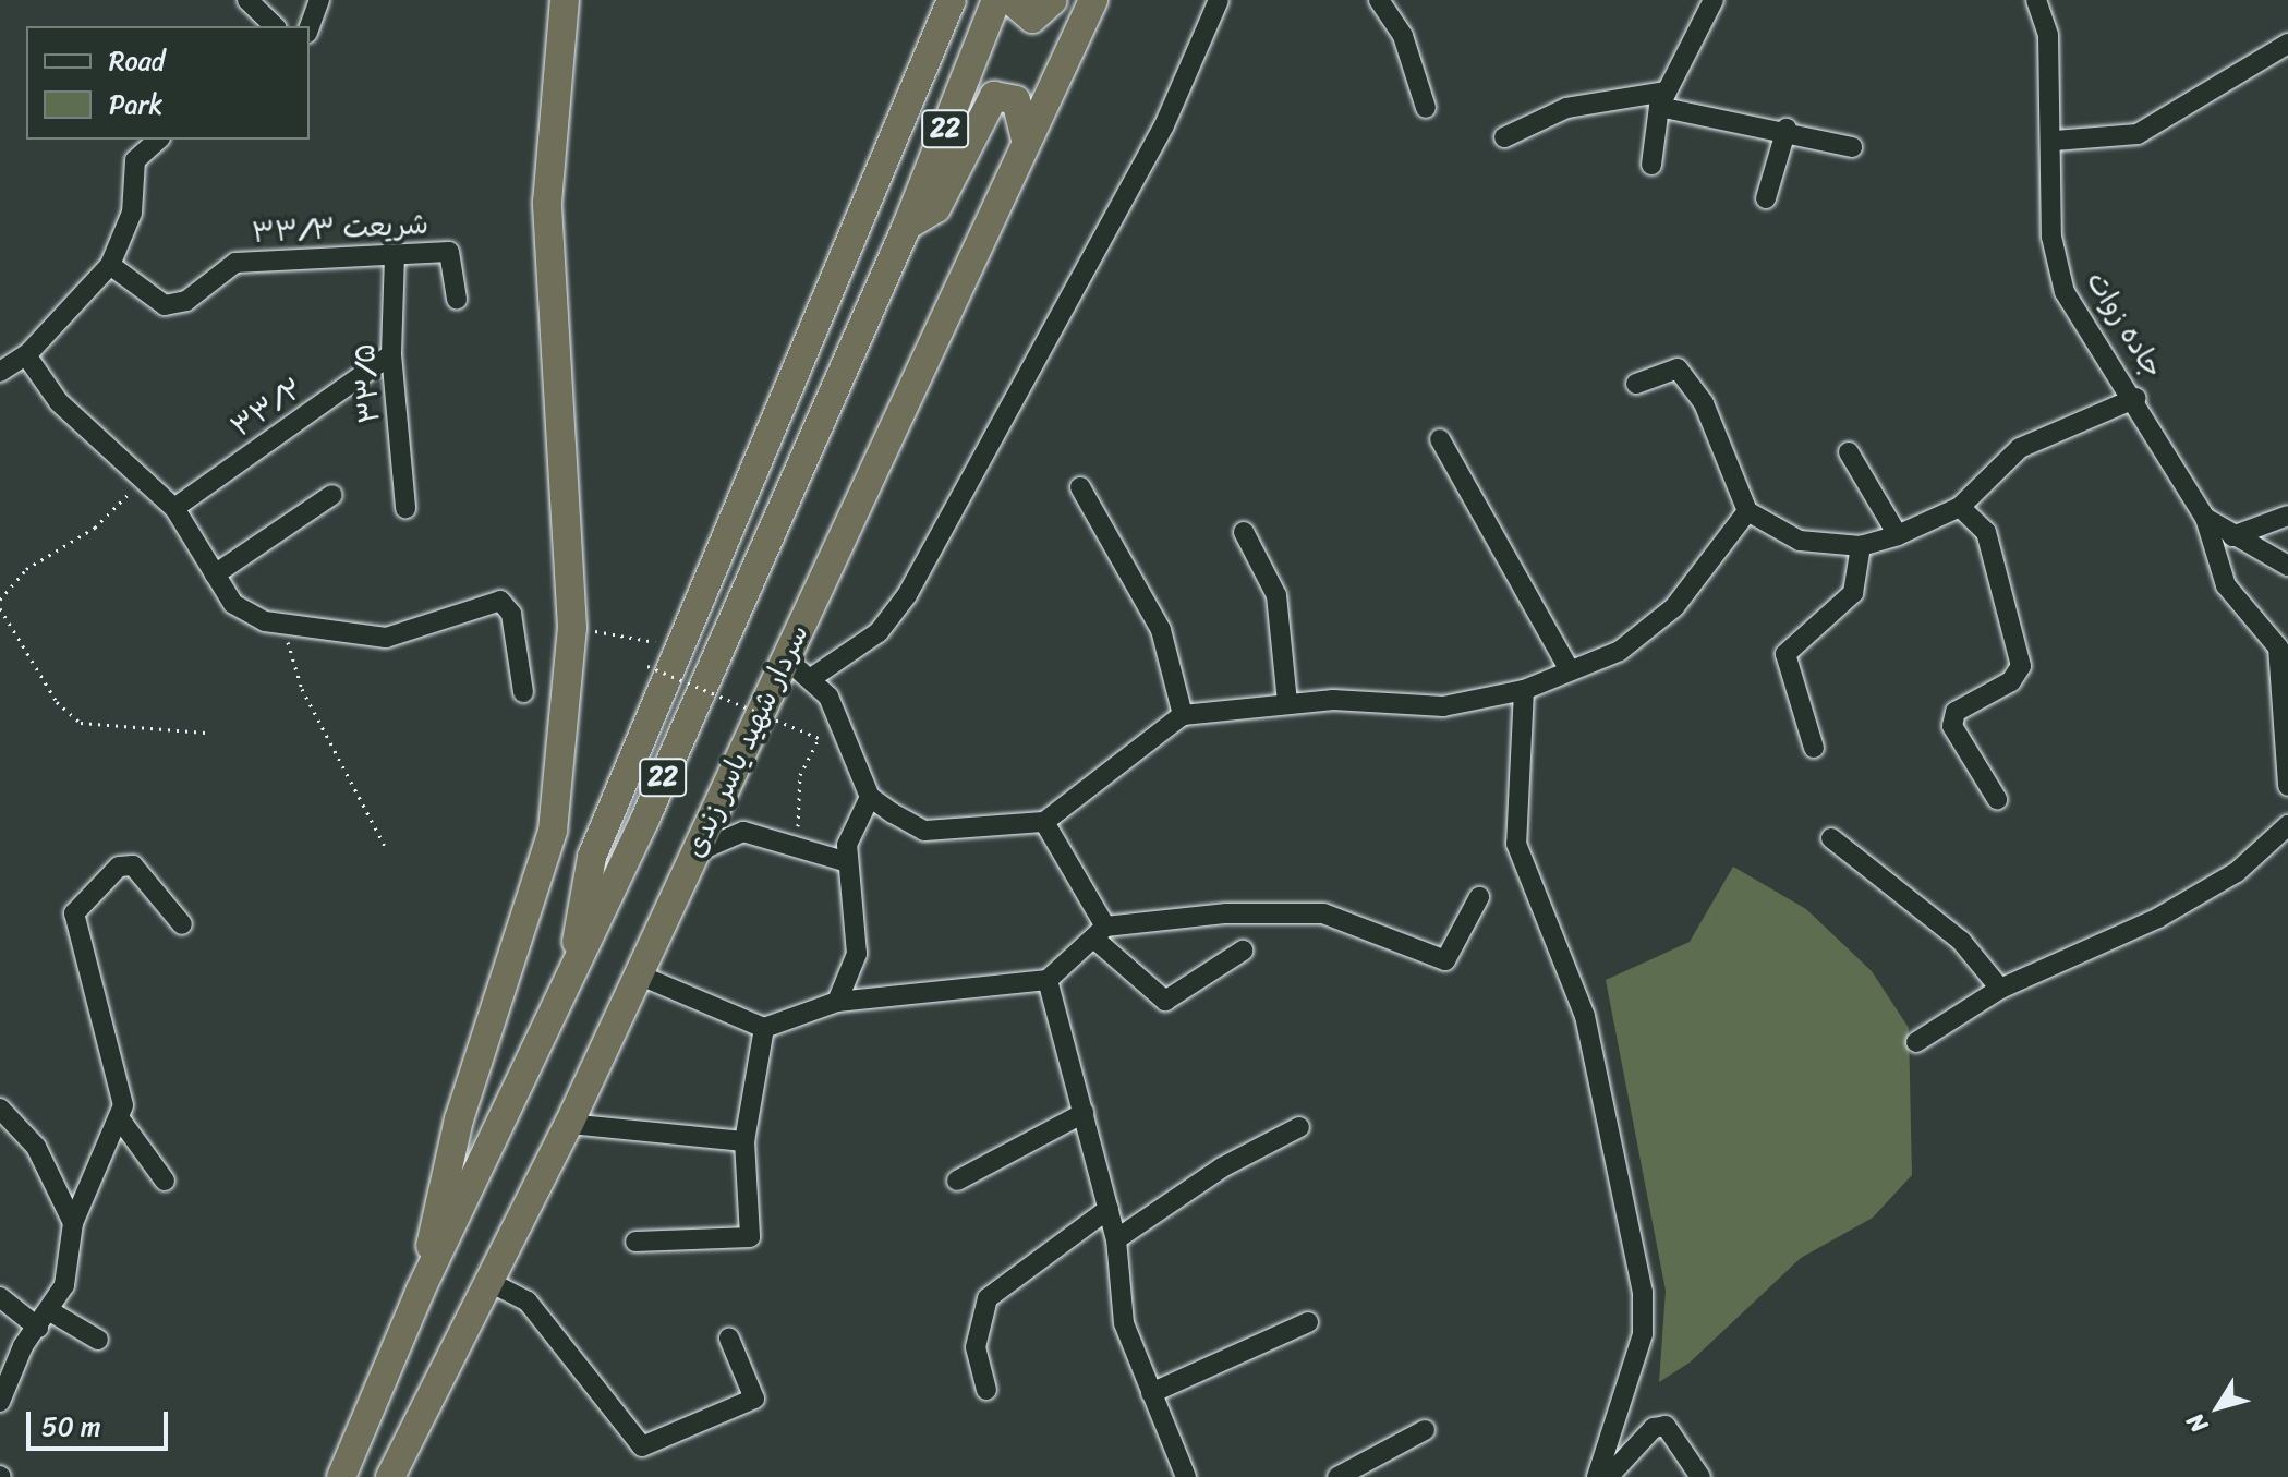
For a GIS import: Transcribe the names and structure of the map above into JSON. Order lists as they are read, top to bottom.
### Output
{
  "streets": {
    "highway": ["22", "سردار شهید یاسر زندی"],
    "street": [
      "شریعت ۳۳/۳",
      "جاده زوات",
      "۳۳/۵",
      "۳۳/۲"
    ]
  },
  "crossings": [
    ["شریعت ۳۳/۳", "۳۳/۵"],
    ["۳۳/۵", "۳۳/۲"]
  ],
  "legend": ["Road", "Park"],
  "scale_bar": "50 m",
  "north": "bottom left"
}
